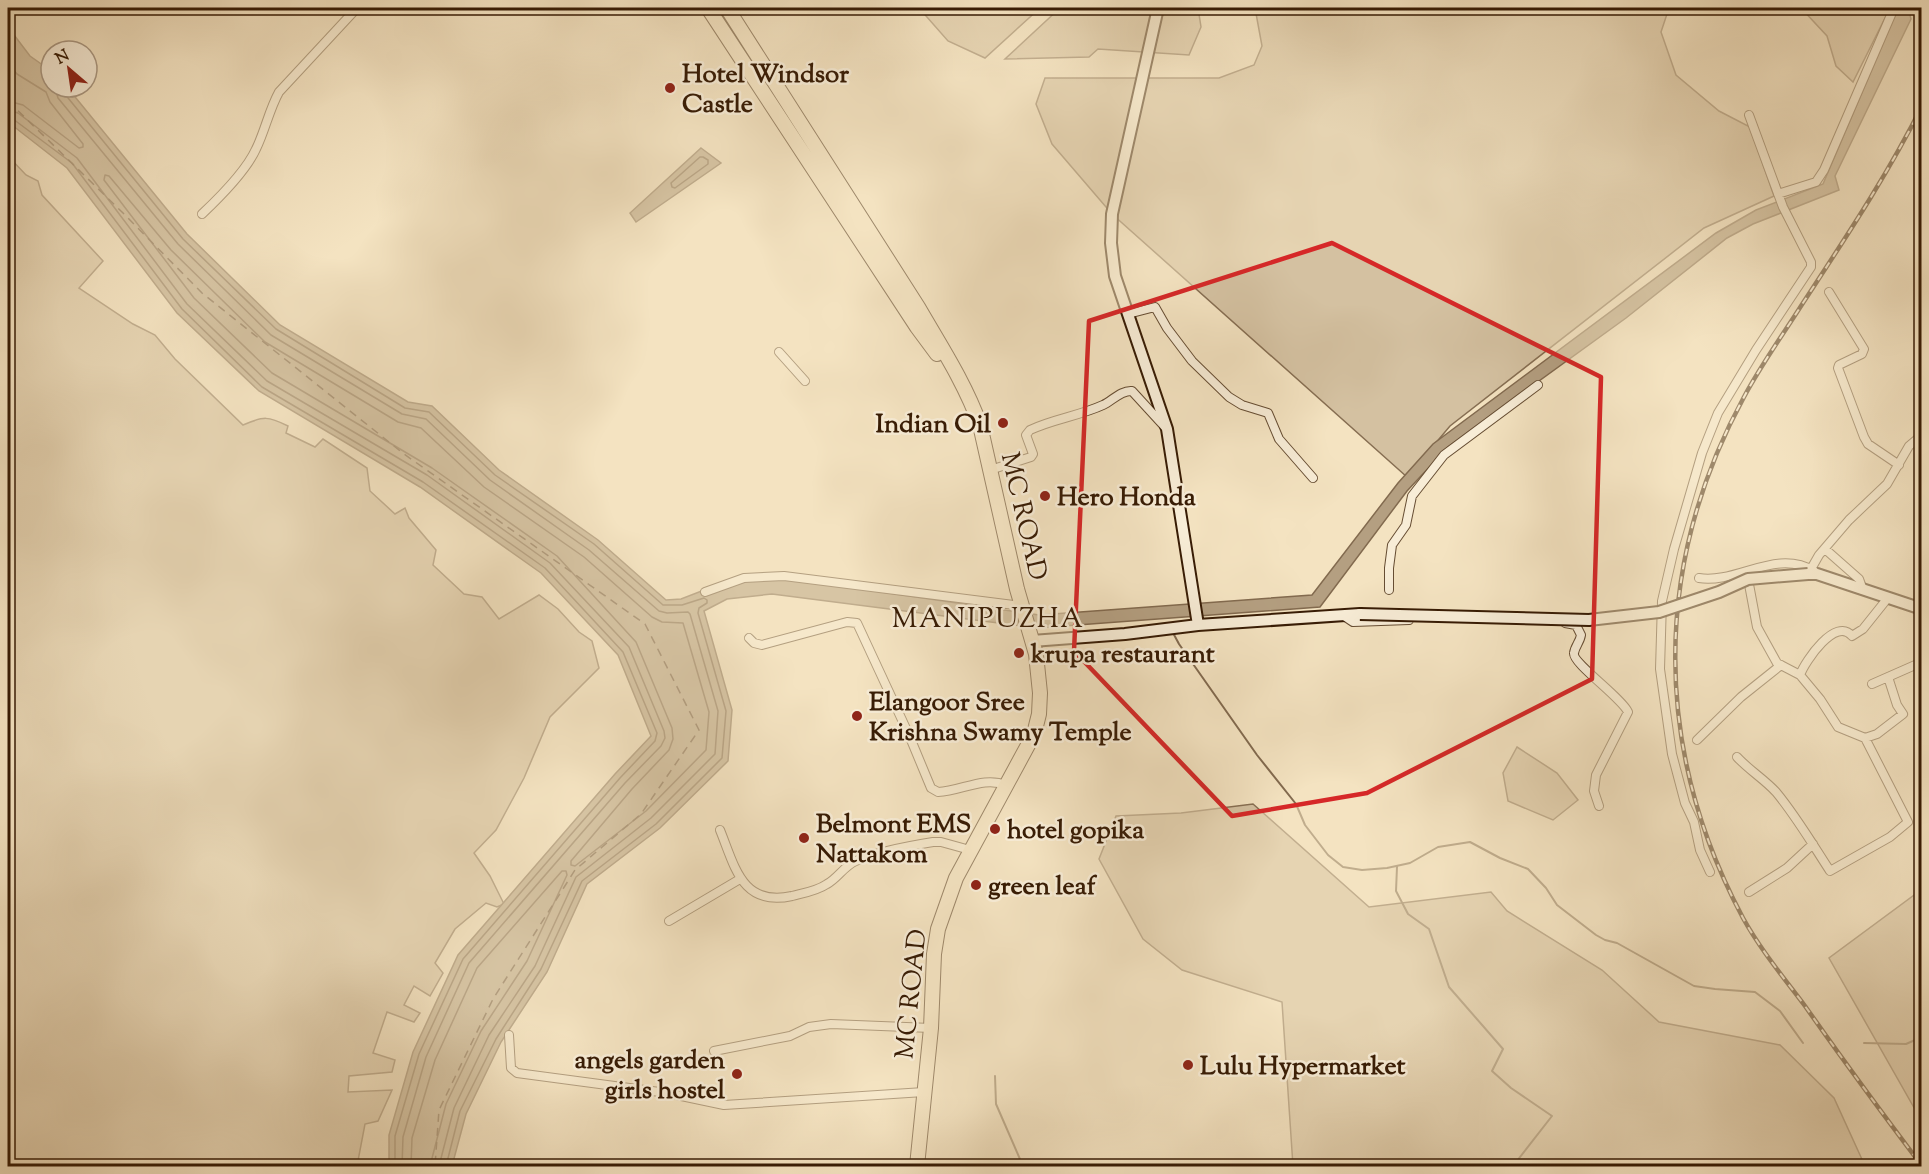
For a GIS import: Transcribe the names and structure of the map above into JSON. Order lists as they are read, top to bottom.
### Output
{
  "streets": {
    "highway": ["MC ROAD"]
  },
  "districts": ["MANIPUZHA"],
  "places": [
    "Hotel Windsor Castle",
    "Indian Oil",
    "Hero Honda",
    "krupa restaurant",
    "Elangoor Sree Krishna Swamy Temple",
    "hotel gopika",
    "Belmont EMS Nattakom",
    "green leaf",
    "Lulu Hypermarket",
    "angels garden girls hostel"
  ],
  "north": "top left"
}
